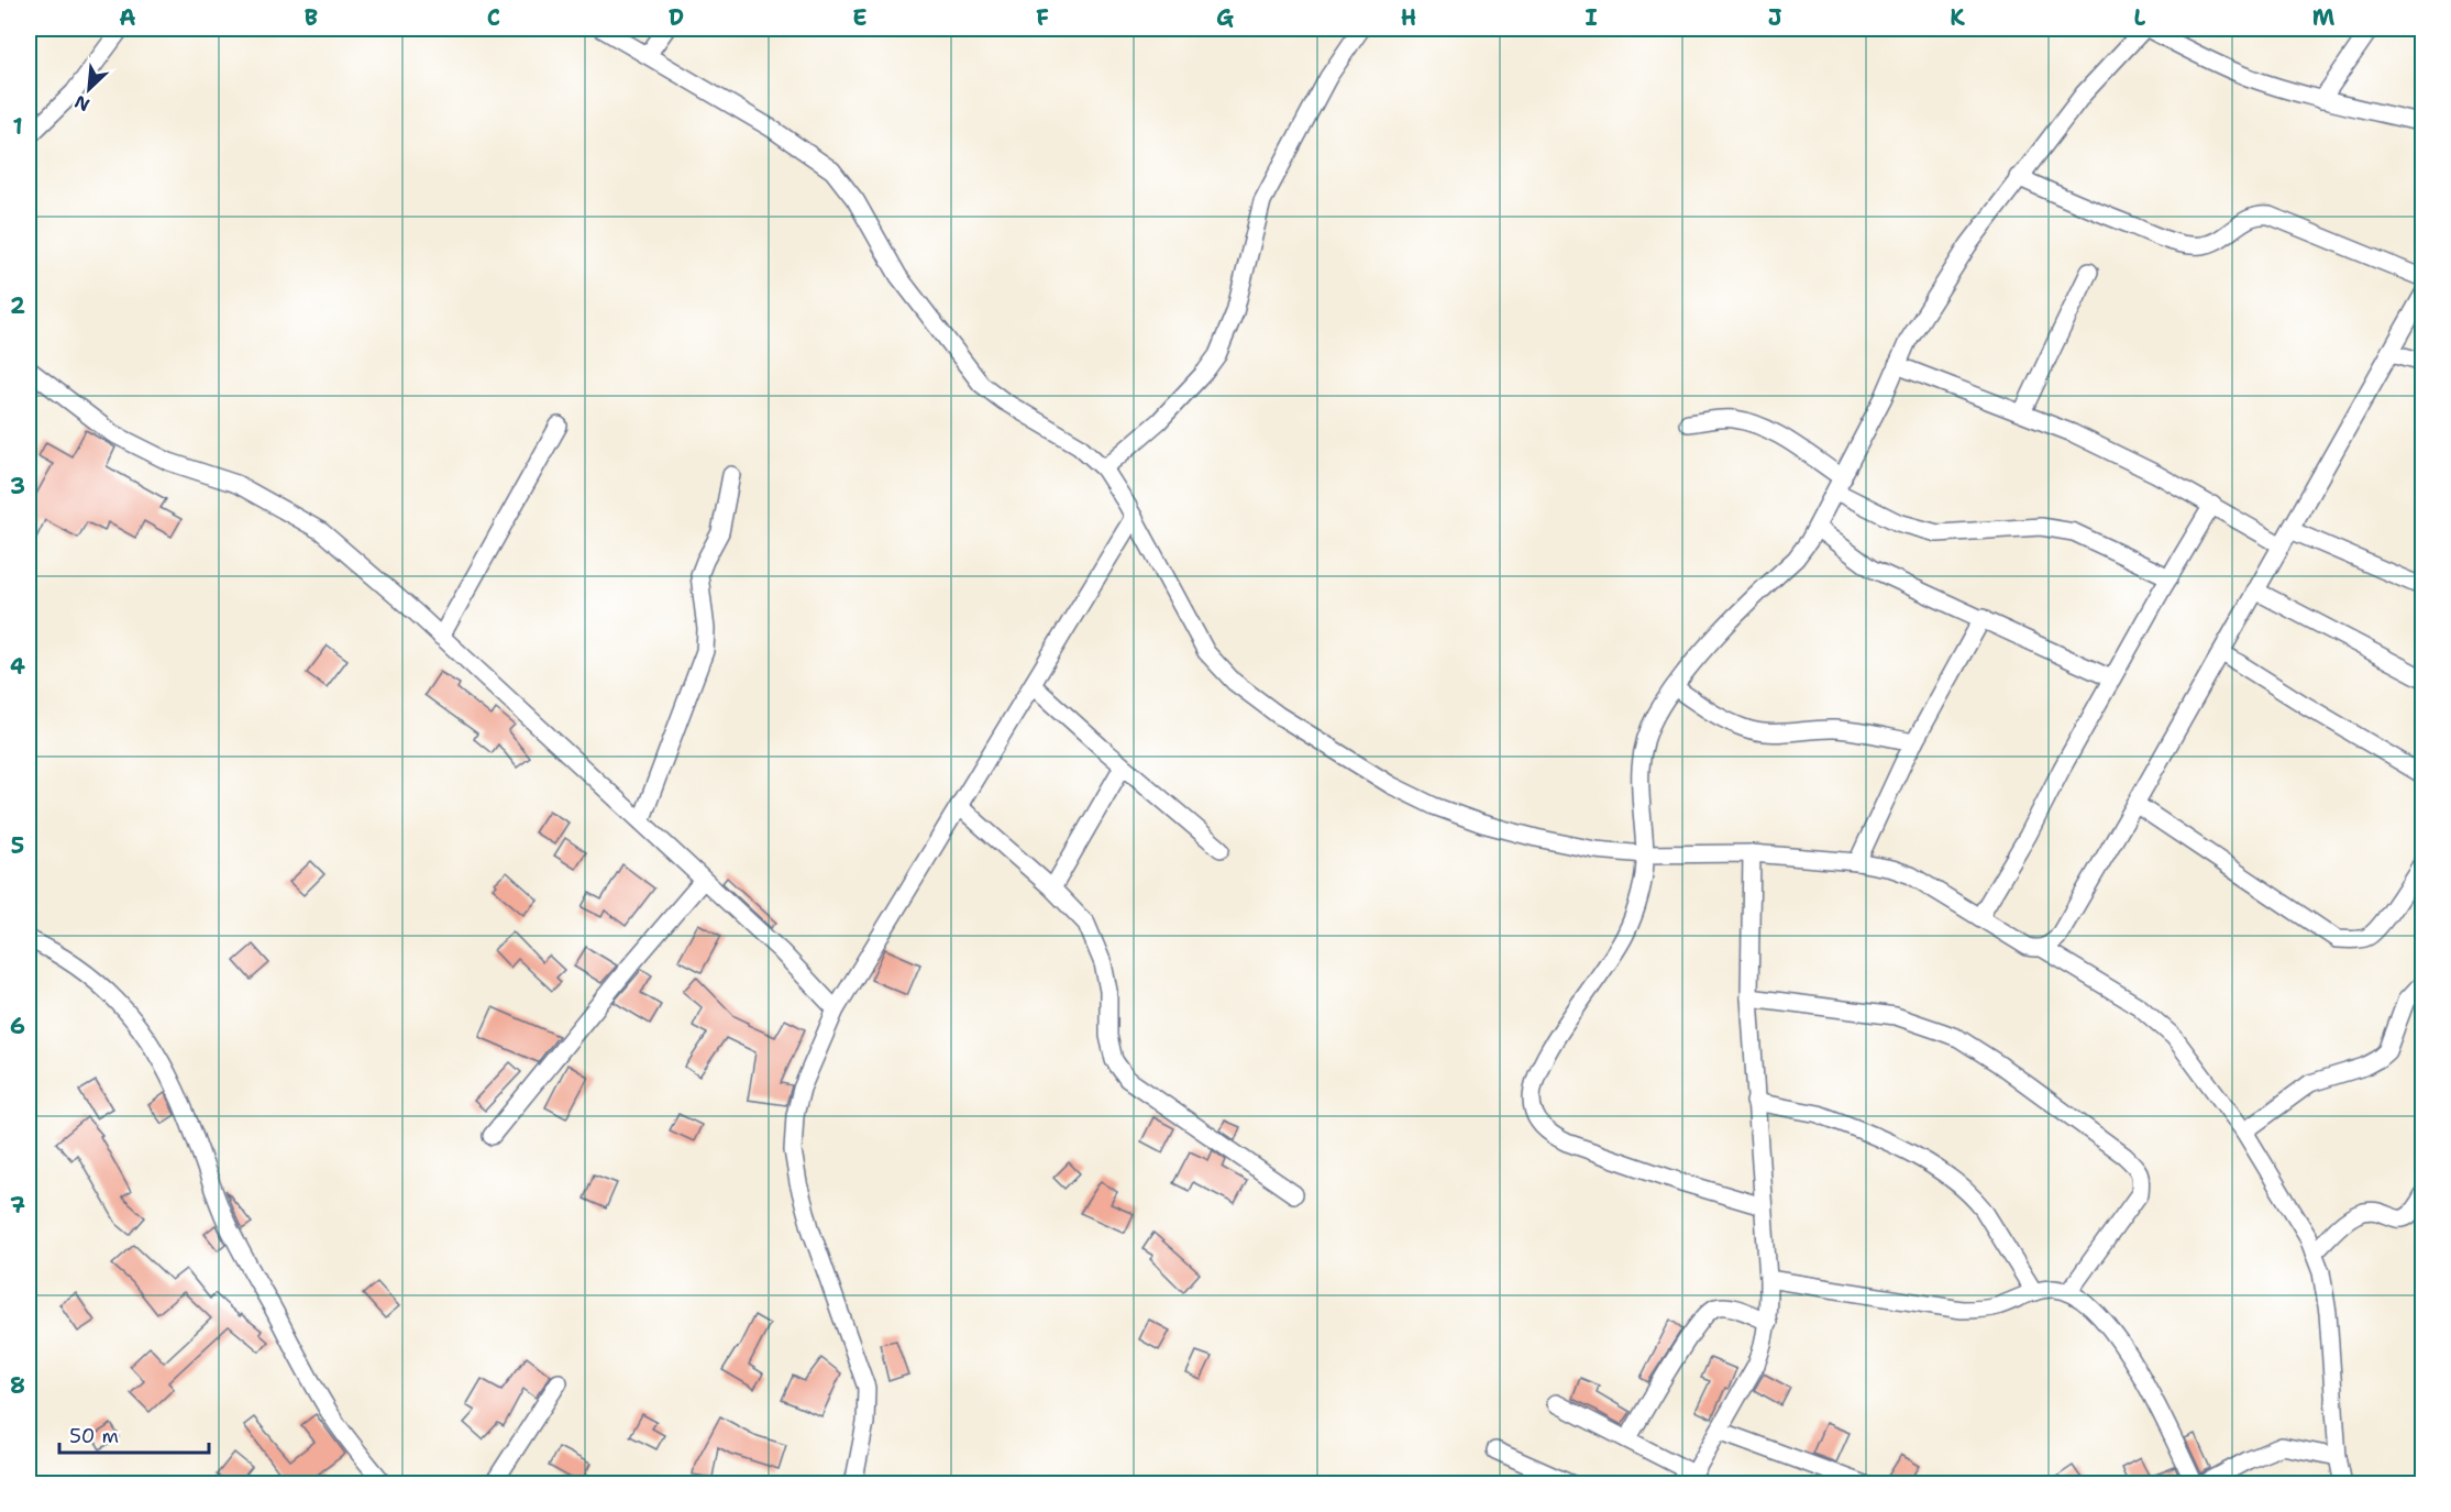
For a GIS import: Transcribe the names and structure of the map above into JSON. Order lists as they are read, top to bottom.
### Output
{
  "scale_bar": "50 m",
  "north": "bottom left",
  "grid": {
    "columns": [
      "A",
      "B",
      "C",
      "D",
      "E",
      "F",
      "G",
      "H",
      "I",
      "J",
      "K",
      "L",
      "M"
    ],
    "rows": [
      "1",
      "2",
      "3",
      "4",
      "5",
      "6",
      "7",
      "8"
    ]
  }
}
